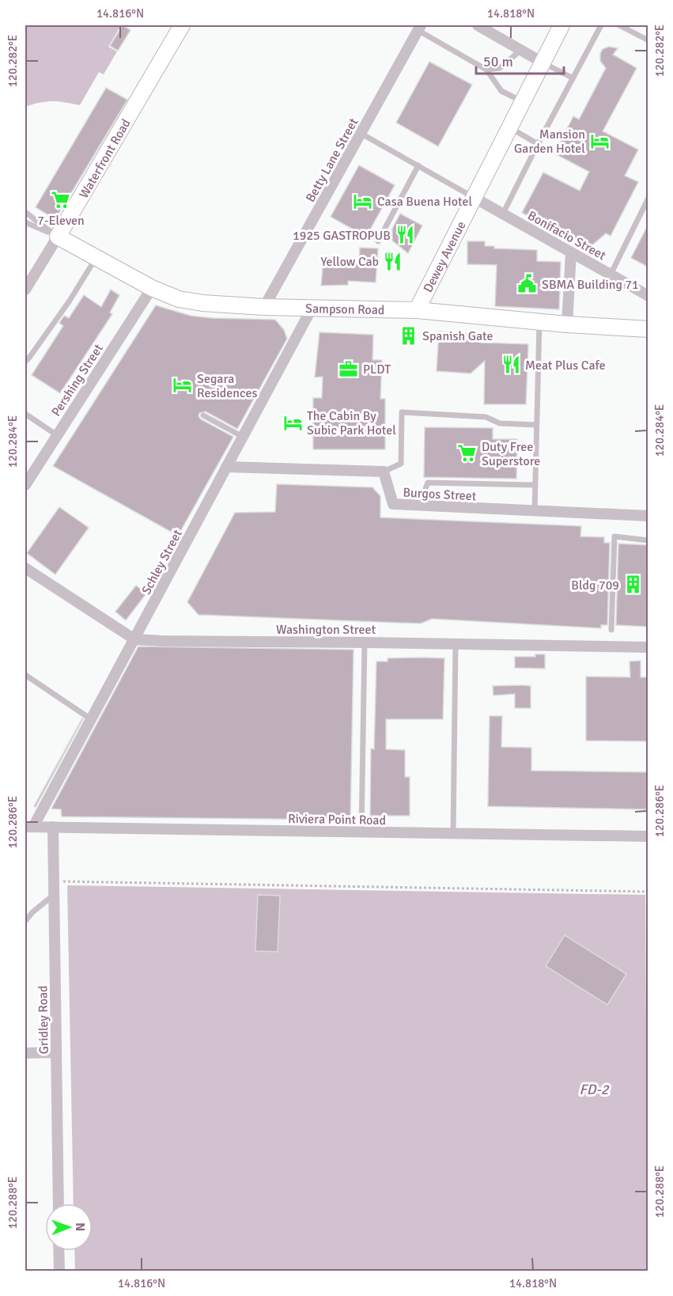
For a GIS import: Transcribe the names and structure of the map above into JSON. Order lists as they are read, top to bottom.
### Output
{
  "streets": {
    "main road": ["Waterfront Road", "Dewey Avenue", "Sampson Road"],
    "street": [
      "Betty Lane Street",
      "Bonifacio Street",
      "Pershing Street",
      "Burgos Street",
      "Schley Street",
      "Washington Street",
      "Riviera Point Road",
      "Gridley Road"
    ]
  },
  "crossings": [
    ["Waterfront Road", "Sampson Road"],
    ["Betty Lane Street", "Sampson Road"],
    ["Bonifacio Street", "Dewey Avenue"],
    ["Dewey Avenue", "Sampson Road"],
    ["Sampson Road", "Pershing Street"],
    ["Sampson Road", "Schley Street"],
    ["Schley Street", "Washington Street"],
    ["Schley Street", "Riviera Point Road"],
    ["Riviera Point Road", "Gridley Road"]
  ],
  "water": ["FD-2"],
  "places": {
    "hotel": [
      "Mansion Garden Hotel",
      "Casa Buena Hotel",
      "Segara Residences",
      "The Cabin By Subic Park Hotel"
    ],
    "supermarket": ["7-Eleven", "Duty Free Superstore"],
    "restaurant": ["1925 GASTROPUB", "Yellow Cab", "Meat Plus Cafe"],
    "public building": ["SBMA Building 71"],
    "building": ["Spanish Gate", "Bldg 709"],
    "office": ["PLDT"]
  },
  "scale_bar": "50 m",
  "north": "right",
  "coordinates": [
    "14.816°N",
    "14.818°N",
    "120.282°E",
    "120.284°E",
    "120.286°E",
    "120.288°E"
  ]
}
